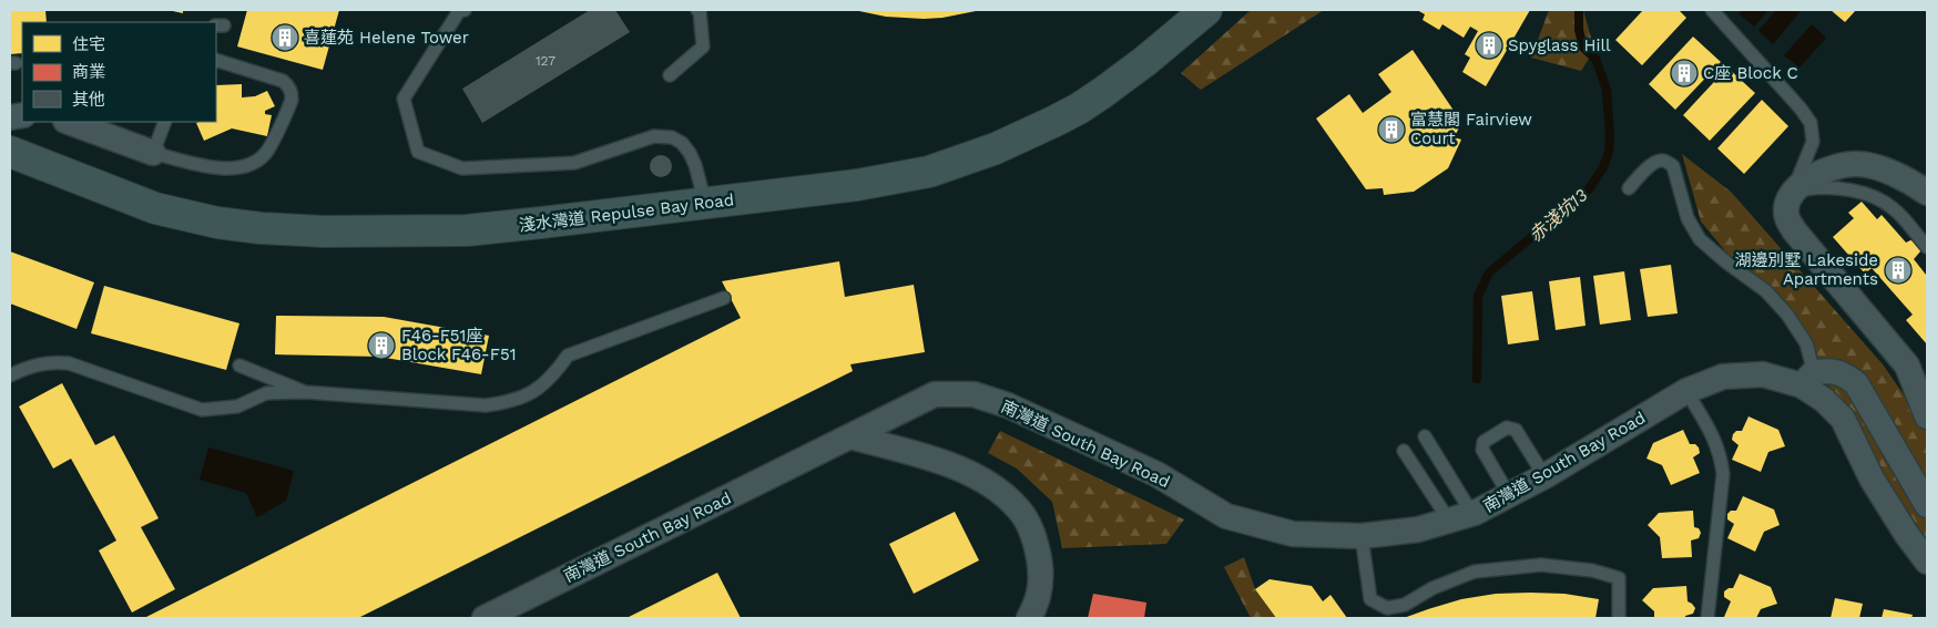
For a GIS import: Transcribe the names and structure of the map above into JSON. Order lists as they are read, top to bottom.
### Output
{
  "streets": {
    "main road": ["淺水灣道 Repulse Bay Road"],
    "street": ["南灣道 South Bay Road"]
  },
  "water": ["赤淺坑13"],
  "places": {
    "building": [
      "喜蓮苑 Helene Tower",
      "Spyglass Hill",
      "C座 Block C",
      "富慧閣 Fairview Court",
      "湖邊別墅 Lakeside Apartments",
      "F46-F51座 Block F46-F51"
    ]
  },
  "house_numbers": ["127"],
  "legend": ["住宅", "商業", "其他"]
}
